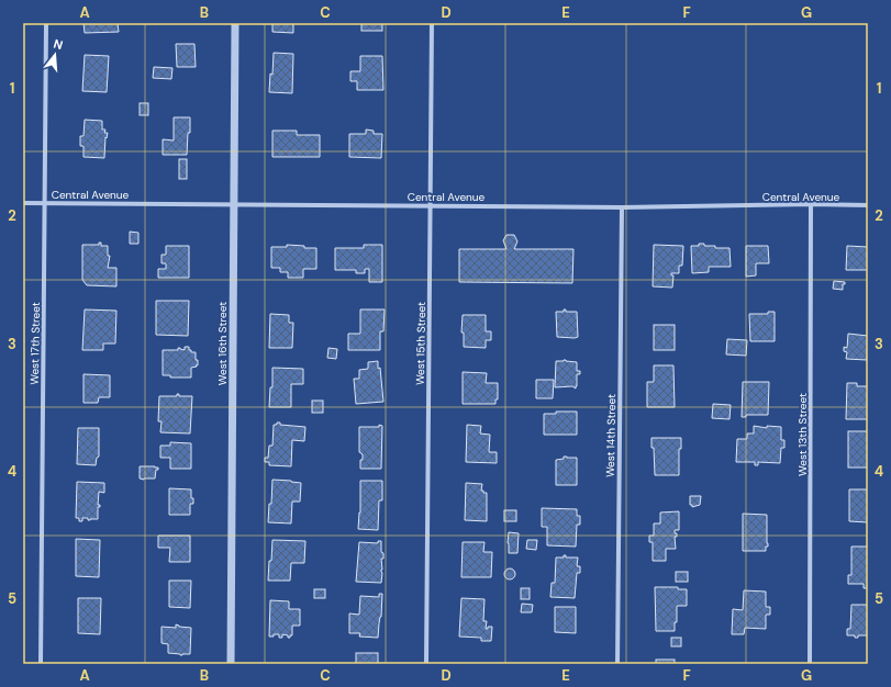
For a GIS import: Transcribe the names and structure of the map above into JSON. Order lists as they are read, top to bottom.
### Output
{
  "streets": {
    "street": [
      "Central Avenue",
      "West 17th Street",
      "West 16th Street",
      "West 15th Street",
      "West 13th Street",
      "West 14th Street"
    ]
  },
  "crossings": [
    ["Central Avenue", "West 17th Street"],
    ["Central Avenue", "West 16th Street"],
    ["Central Avenue", "West 15th Street"],
    ["Central Avenue", "West 13th Street"],
    ["Central Avenue", "West 14th Street"]
  ],
  "north": "top",
  "grid": {
    "columns": [
      "A",
      "B",
      "C",
      "D",
      "E",
      "F",
      "G"
    ],
    "rows": [
      "1",
      "2",
      "3",
      "4",
      "5"
    ]
  }
}
